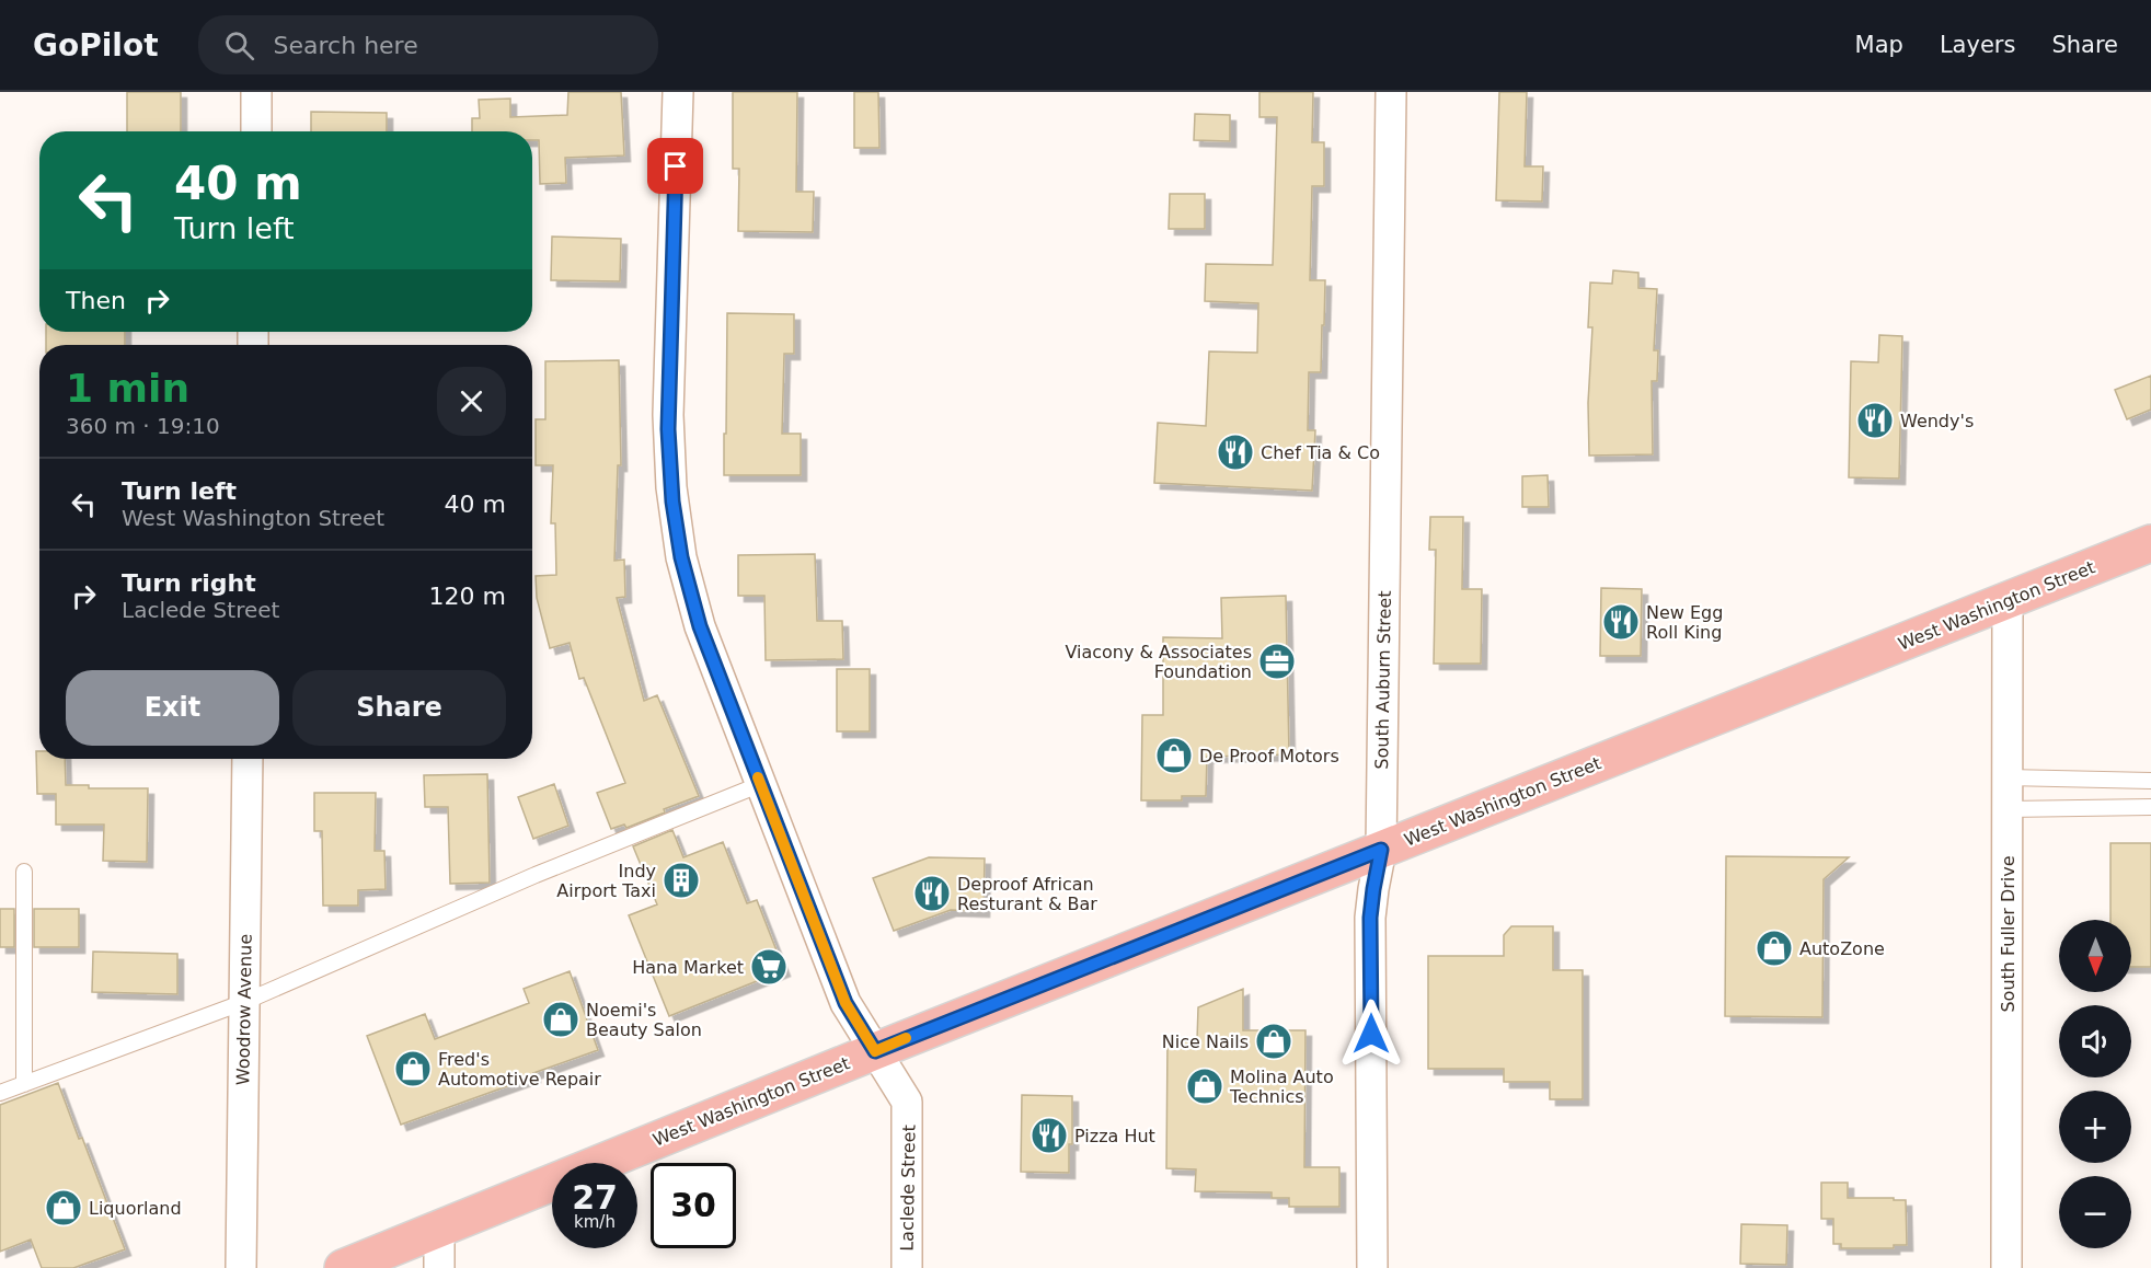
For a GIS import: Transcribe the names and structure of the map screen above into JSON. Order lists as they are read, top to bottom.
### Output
{
  "streets": {
    "main road": ["West Washington Street"],
    "street": [
      "South Auburn Street",
      "South Fuller Drive",
      "Woodrow Avenue",
      "Laclede Street"
    ]
  },
  "crossings": [
    ["West Washington Street", "South Auburn Street"],
    ["West Washington Street", "South Fuller Drive"],
    ["West Washington Street", "Laclede Street"]
  ],
  "places": {
    "restaurant": [
      "Wendy's",
      "Chef Tia & Co",
      "New Egg Roll King",
      "Deproof African Resturant & Bar",
      "Pizza Hut"
    ],
    "office": ["Viacony & Associates Foundation"],
    "shop": [
      "De Proof Motors",
      "AutoZone",
      "Noemi's Beauty Salon",
      "Nice Nails",
      "Fred's Automotive Repair",
      "Molina Auto Technics",
      "Liquorland"
    ],
    "building": ["Indy Airport Taxi"],
    "supermarket": ["Hana Market"]
  },
  "north": "bottom",
  "page": {
    "header": "GoPilot",
    "search": "Search here",
    "nav": ["Map", "Layers", "Share"],
    "turn": ["40 m", "Turn left"],
    "then": "Then",
    "heading": ["1 min", "360 m · 19:10"],
    "list": [
      {
        "name": "Turn left",
        "note": "West Washington Street",
        "value": "40 m"
      },
      {
        "name": "Turn right",
        "note": "Laclede Street",
        "value": "120 m"
      }
    ],
    "buttons": ["Exit", "Share"],
    "map_buttons": ["+", "−"],
    "speed": "27 km/h",
    "limit": "30"
  }
}
